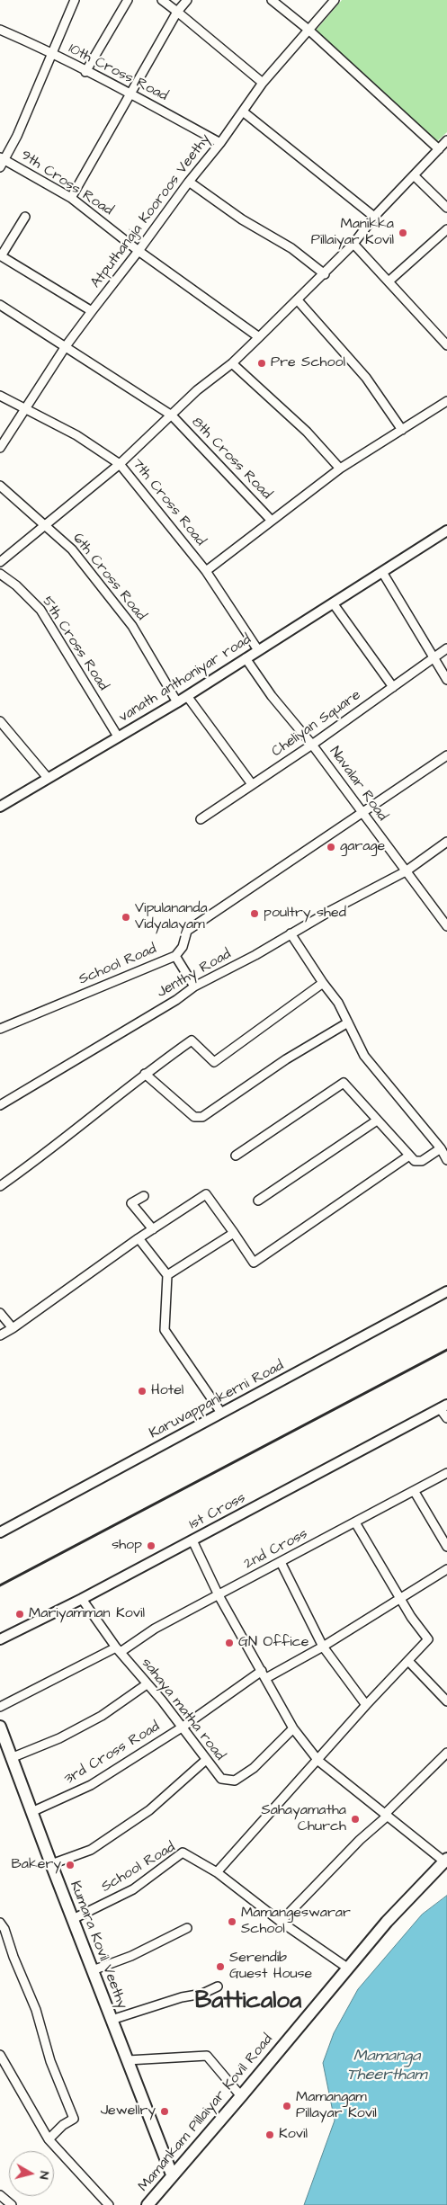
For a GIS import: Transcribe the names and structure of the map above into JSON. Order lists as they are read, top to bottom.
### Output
{
  "streets": {
    "main road": ["Kumara Kovil Veethy", "Mamankam Pillaiyar Kovil Road"],
    "street": [
      "10th Cross Road",
      "9th Cross Road",
      "Atputhanaja Kooroos Veethy",
      "8th Cross Road",
      "7th Cross Road",
      "6th Cross Road",
      "5th Cross Road",
      "vanath anthoniyar road",
      "Cheliyan Square",
      "Navalar Road",
      "School Road",
      "Jenthy Road",
      "Karuvappankerni Road",
      "1st Cross",
      "2nd Cross",
      "sahaya matha road",
      "3rd Cross Road"
    ]
  },
  "crossings": [
    ["10th Cross Road", "Atputhanaja Kooroos Veethy"],
    ["9th Cross Road", "Atputhanaja Kooroos Veethy"],
    ["Atputhanaja Kooroos Veethy", "8th Cross Road"],
    ["Atputhanaja Kooroos Veethy", "7th Cross Road"],
    ["7th Cross Road", "vanath anthoniyar road"],
    ["6th Cross Road", "vanath anthoniyar road"],
    ["5th Cross Road", "vanath anthoniyar road"],
    ["vanath anthoniyar road", "Navalar Road"],
    ["Cheliyan Square", "Navalar Road"],
    ["Navalar Road", "School Road"],
    ["Navalar Road", "Jenthy Road"],
    ["School Road", "Kumara Kovil Veethy"],
    ["School Road", "Mamankam Pillaiyar Kovil Road"],
    ["1st Cross", "sahaya matha road"],
    ["2nd Cross", "sahaya matha road"],
    ["sahaya matha road", "3rd Cross Road"],
    ["3rd Cross Road", "Kumara Kovil Veethy"],
    ["Kumara Kovil Veethy", "Mamankam Pillaiyar Kovil Road"]
  ],
  "districts": ["Batticaloa"],
  "water": ["Mamanga Theertham"],
  "places": [
    "Manikka Pillaiyar Kovil",
    "Pre School",
    "garage",
    "poultry shed",
    "Vipulananda Vidyalayam",
    "Hotel",
    "shop",
    "Mariyamman Kovil",
    "GN Office",
    "Sahayamatha Church",
    "Bakery",
    "Mamangeswarar School",
    "Serendib Guest House",
    "Mamangam Pillayar Kovil",
    "Jewellry",
    "Kovil"
  ],
  "north": "right"
}
